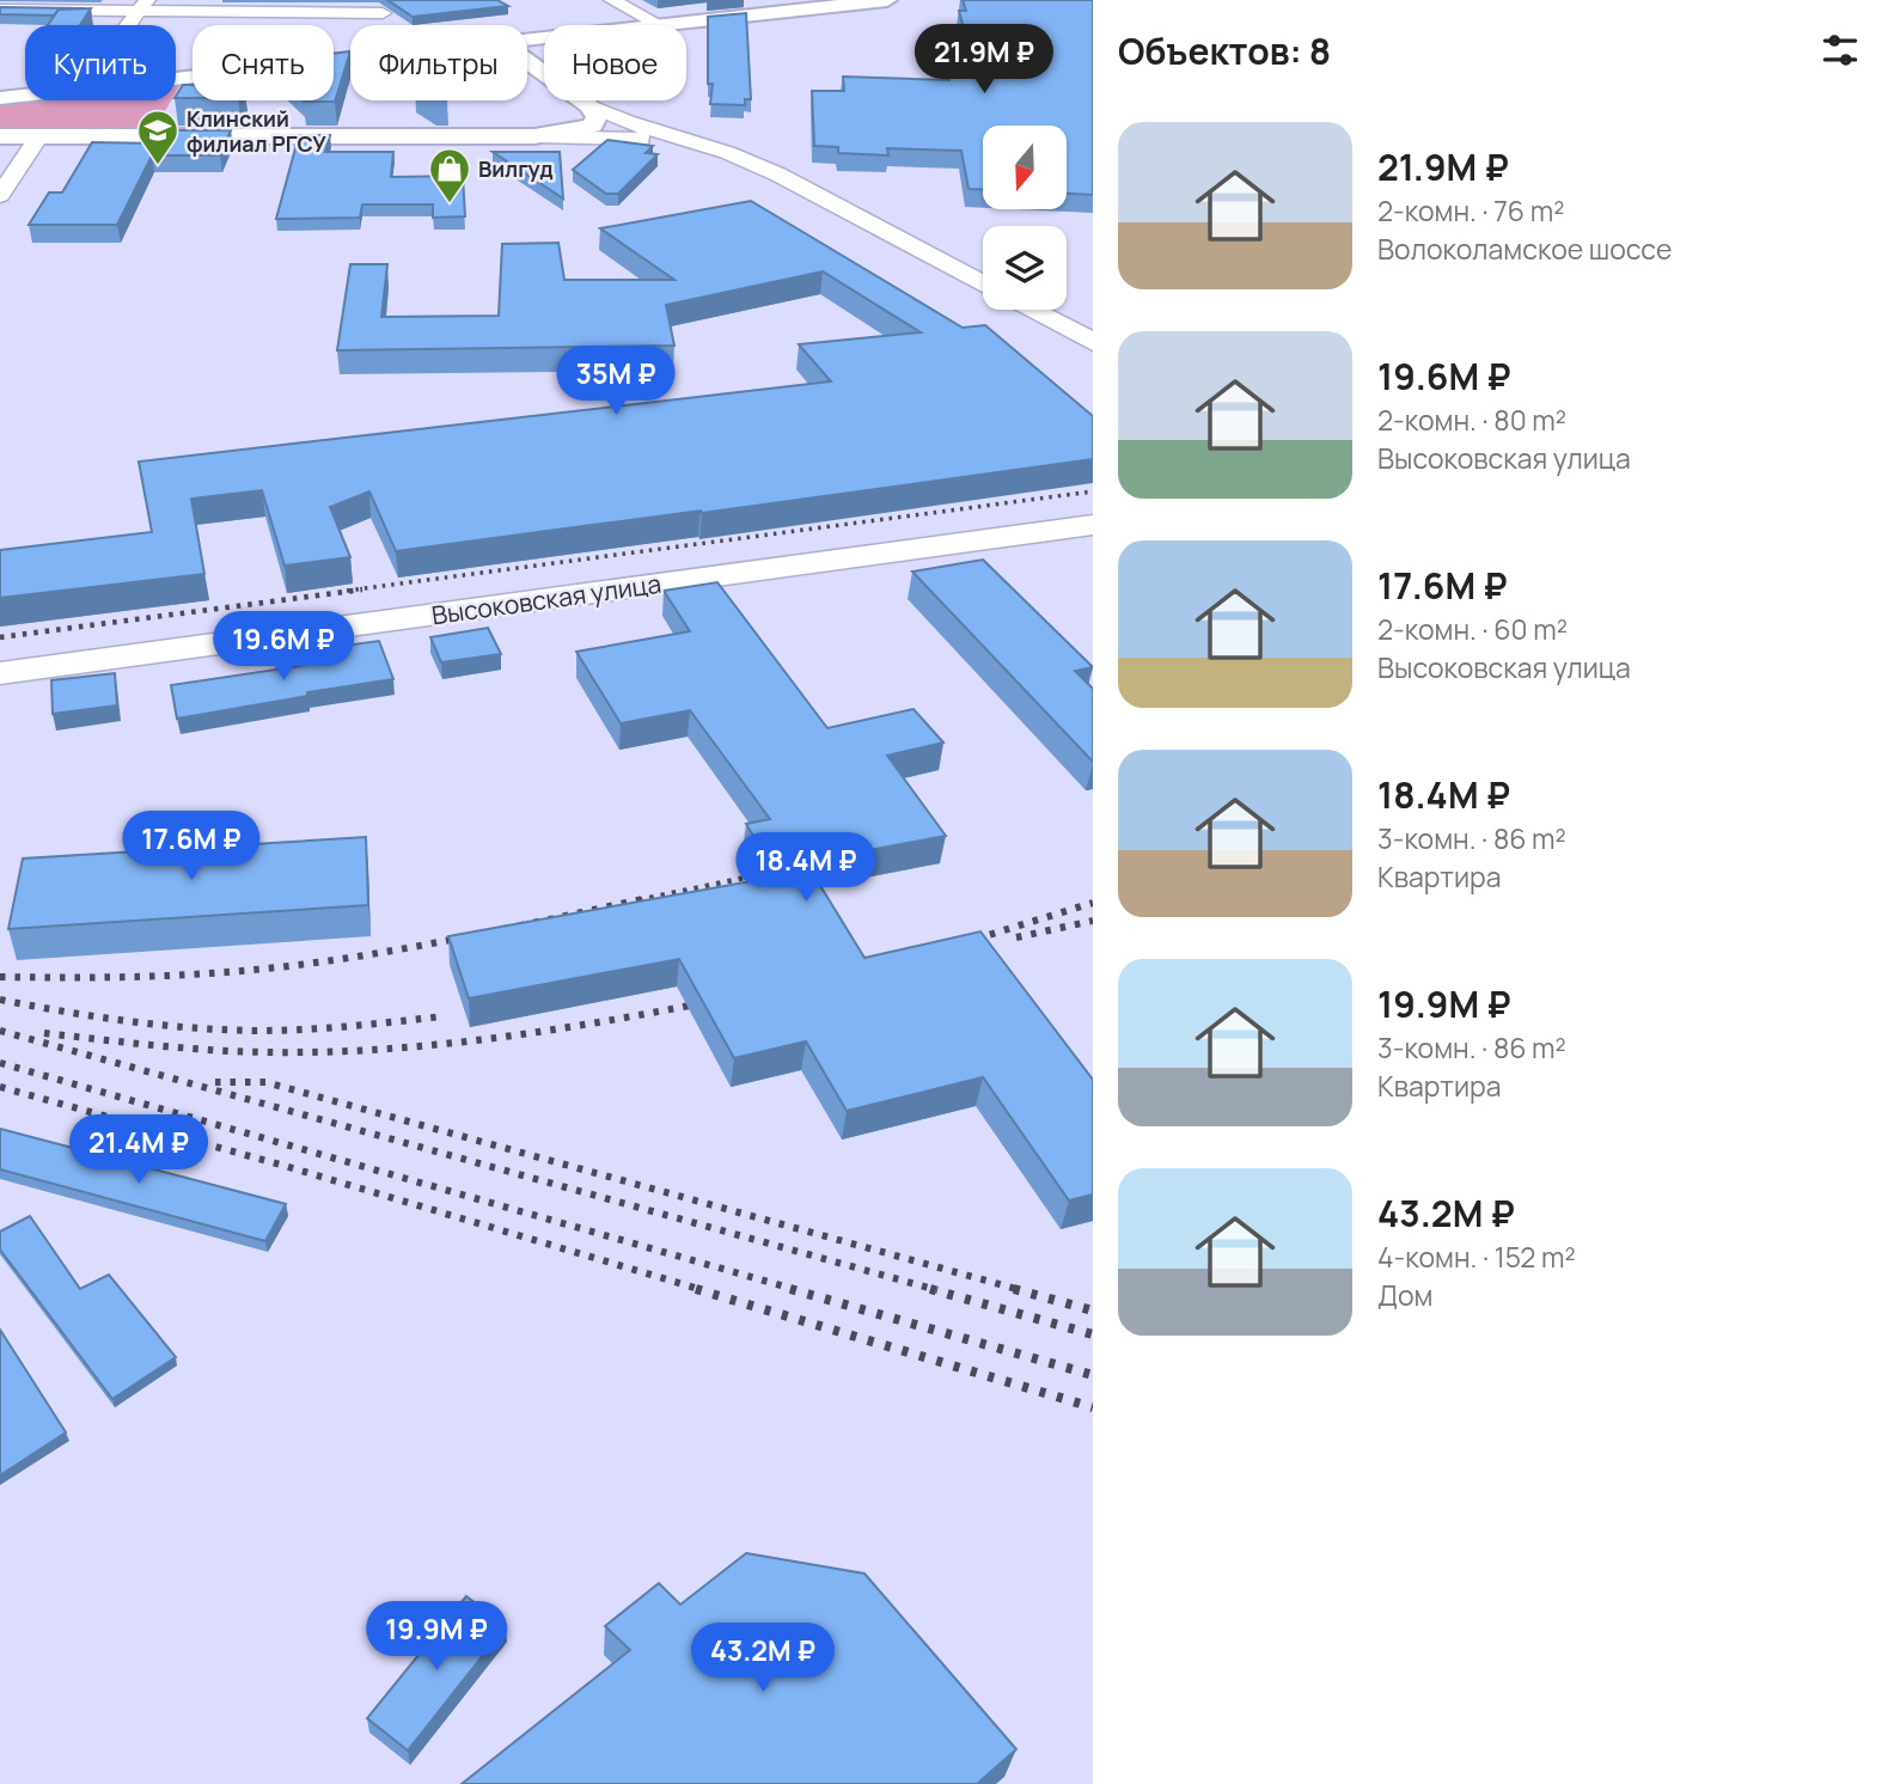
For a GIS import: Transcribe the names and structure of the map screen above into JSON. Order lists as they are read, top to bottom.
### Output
{
  "streets": {
    "street": ["Высоковская улица"]
  },
  "places": {
    "school or university": ["Клинский филиал РГСУ"],
    "shop": ["Вилгуд"]
  },
  "north": "bottom",
  "page": {
    "heading": "Объектов: 8",
    "price": [
      "21.9M ₽",
      "35M ₽",
      "19.6M ₽",
      "17.6M ₽",
      "18.4M ₽",
      "21.4M ₽",
      "19.9M ₽",
      "43.2M ₽"
    ],
    "chip": [
      "Купить",
      "Снять",
      "Фильтры",
      "Новое"
    ],
    "list": [
      {
        "name": "21.9M ₽",
        "note": "2-комн. · 76 m² · Волоколамское шоссе"
      },
      {
        "name": "19.6M ₽",
        "note": "2-комн. · 80 m² · Высоковская улица"
      },
      {
        "name": "17.6M ₽",
        "note": "2-комн. · 60 m² · Высоковская улица"
      },
      {
        "name": "18.4M ₽",
        "note": "3-комн. · 86 m² · Квартира"
      },
      {
        "name": "19.9M ₽",
        "note": "3-комн. · 86 m² · Квартира"
      },
      {
        "name": "43.2M ₽",
        "note": "4-комн. · 152 m² · Дом"
      }
    ]
  }
}
